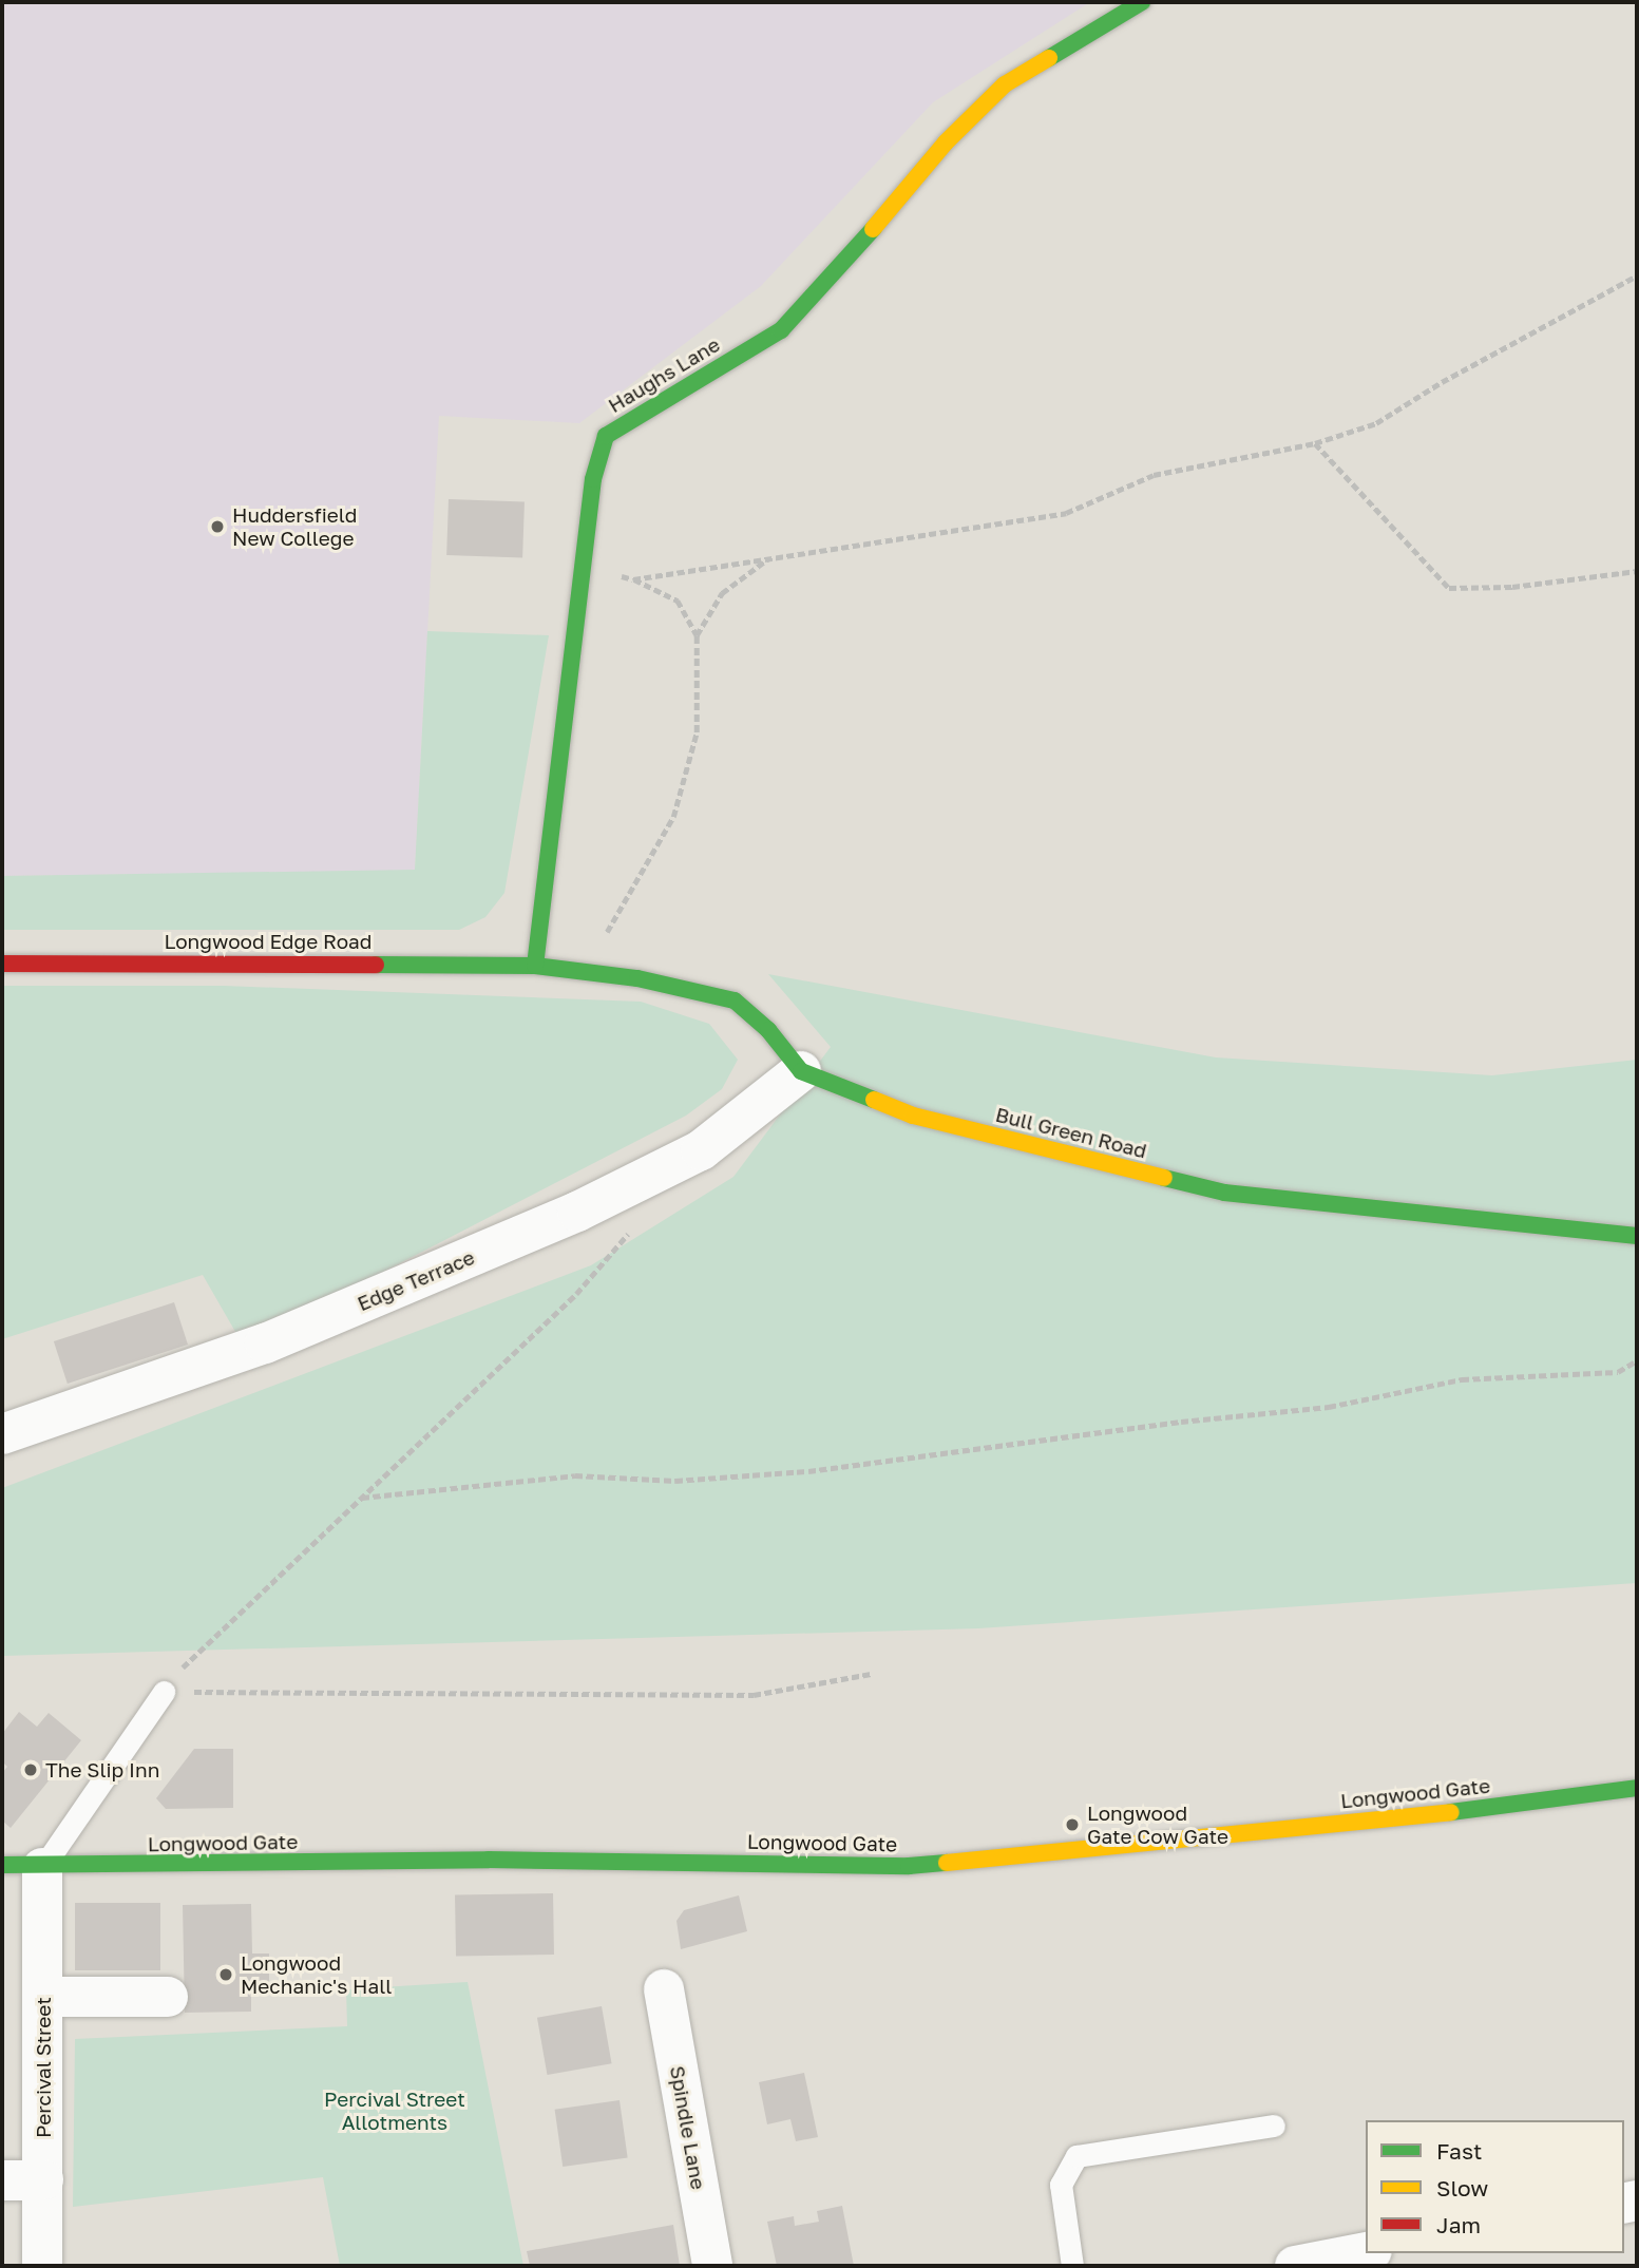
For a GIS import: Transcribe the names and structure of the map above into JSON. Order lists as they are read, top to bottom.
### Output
{
  "streets": {
    "street": [
      "Haughs Lane",
      "Longwood Edge Road",
      "Bull Green Road",
      "Edge Terrace",
      "Longwood Gate",
      "Percival Street",
      "Spindle Lane"
    ]
  },
  "crossings": [
    ["Haughs Lane", "Longwood Edge Road"],
    ["Haughs Lane", "Bull Green Road"],
    ["Longwood Edge Road", "Bull Green Road"],
    ["Bull Green Road", "Edge Terrace"],
    ["Longwood Gate", "Percival Street"]
  ],
  "parks": ["Percival Street Allotments"],
  "places": [
    "Huddersfield New College",
    "The Slip Inn",
    "Longwood Gate Cow Gate",
    "Longwood Mechanic's Hall"
  ],
  "legend": ["Fast", "Slow", "Jam"]
}
